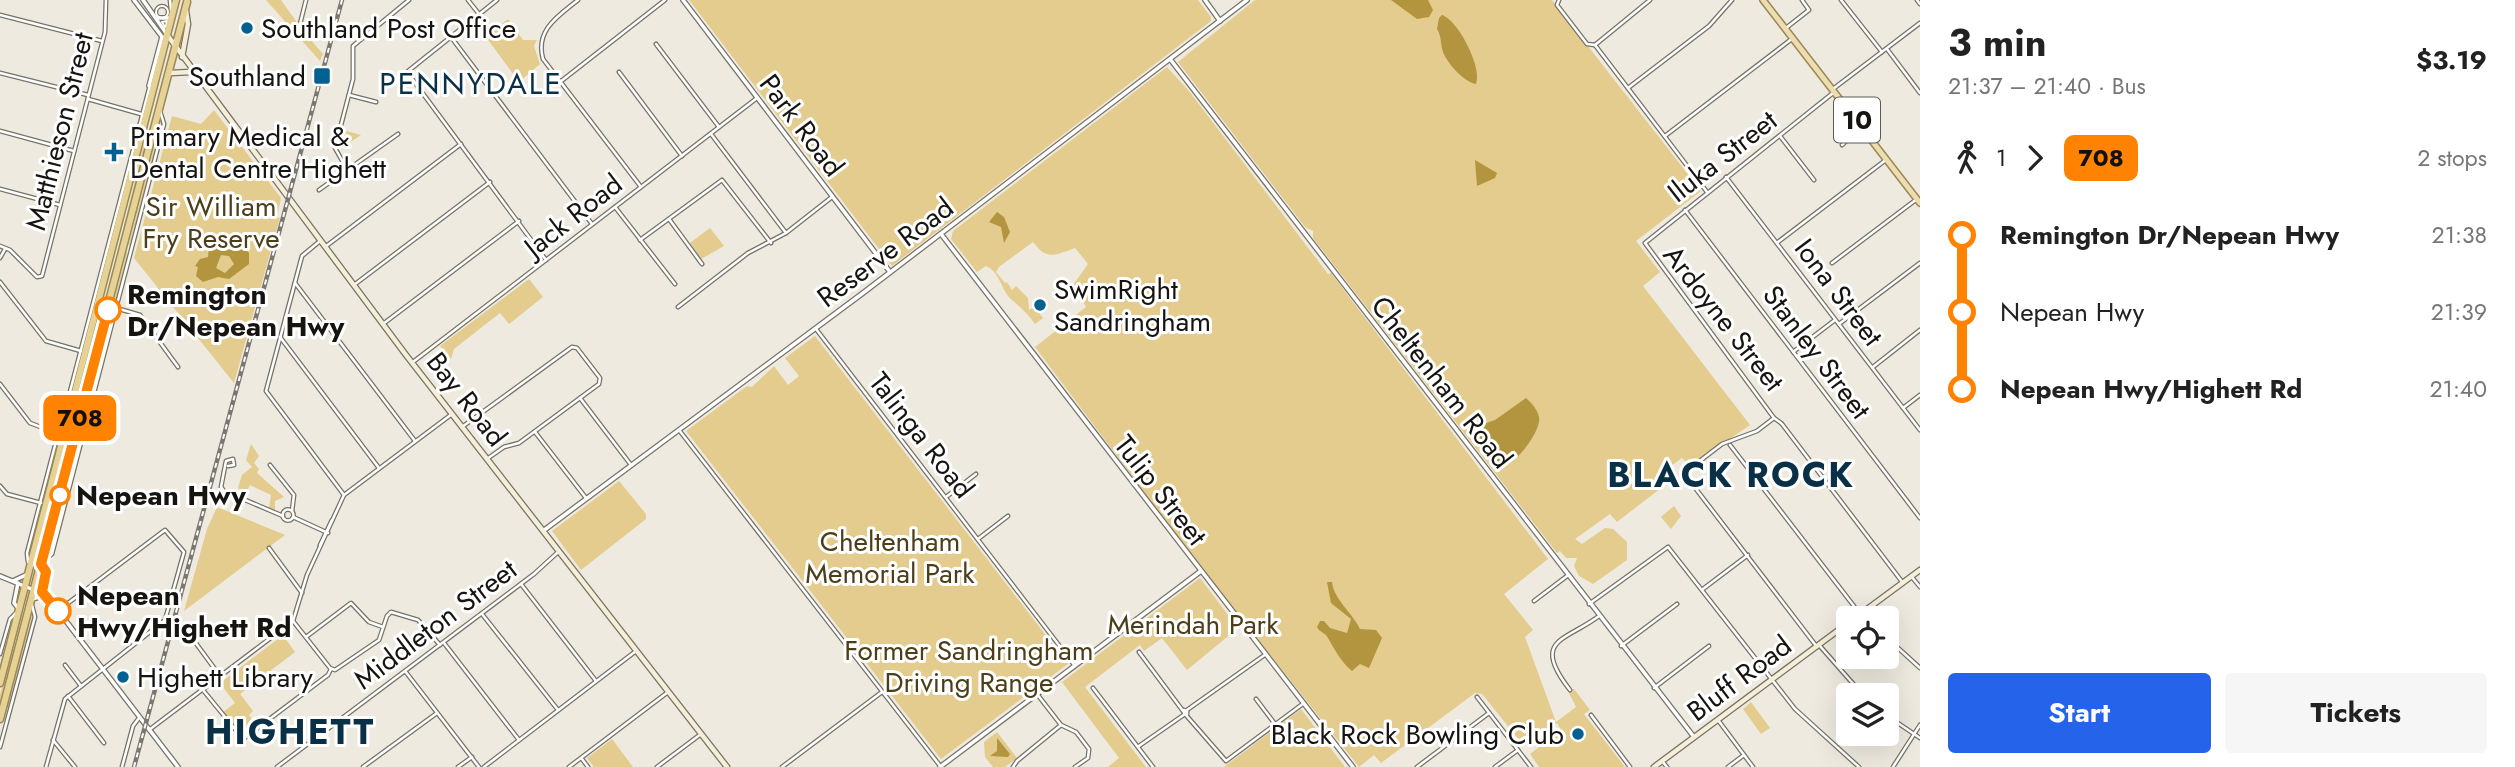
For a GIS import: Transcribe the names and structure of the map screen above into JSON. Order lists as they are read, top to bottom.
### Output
{
  "streets": {
    "main road": ["10", "Bay Road", "Bluff Road"],
    "street": [
      "Park Road",
      "Matthieson Street",
      "Iluka Street",
      "Jack Road",
      "Reserve Road",
      "Iona Street",
      "Ardoyne Street",
      "Stanley Street",
      "Cheltenham Road",
      "Talinga Road",
      "Tulip Street",
      "Middleton Street"
    ]
  },
  "crossings": [
    ["10", "Iluka Street"],
    ["Park Road", "Jack Road"],
    ["Park Road", "Reserve Road"],
    ["Iluka Street", "Iona Street"],
    ["Iluka Street", "Ardoyne Street"],
    ["Iluka Street", "Stanley Street"],
    ["Jack Road", "Bay Road"],
    ["Reserve Road", "Cheltenham Road"],
    ["Reserve Road", "Bay Road"],
    ["Reserve Road", "Talinga Road"],
    ["Reserve Road", "Tulip Street"],
    ["Cheltenham Road", "Bluff Road"],
    ["Bay Road", "Middleton Street"]
  ],
  "districts": ["PENNYDALE", "BLACK ROCK", "HIGHETT"],
  "parks": [
    "Sir William Fry Reserve",
    "Cheltenham Memorial Park",
    "Merindah Park",
    "Former Sandringham Driving Range"
  ],
  "places": {
    "other": [
      "Southland Post Office",
      "SwimRight Sandringham",
      "Remington Dr/Nepean Hwy",
      "Nepean Hwy",
      "Nepean Hwy/Highett Rd",
      "Highett Library",
      "Black Rock Bowling Club"
    ],
    "transit": ["Southland"],
    "health": ["Primary Medical & Dental Centre Highett"]
  },
  "lines": ["bus line 708"],
  "page": {
    "on_map": "708",
    "heading": ["3 min", "21:37 – 21:40 · Bus", "$3.19"],
    "legs": ["1", "708", "2 stops"],
    "list": [
      {
        "name": "Remington Dr/Nepean Hwy",
        "value": "21:38"
      },
      {
        "name": "Nepean Hwy",
        "value": "21:39"
      },
      {
        "name": "Nepean Hwy/Highett Rd",
        "value": "21:40"
      }
    ],
    "buttons": ["Start", "Tickets"]
  }
}
